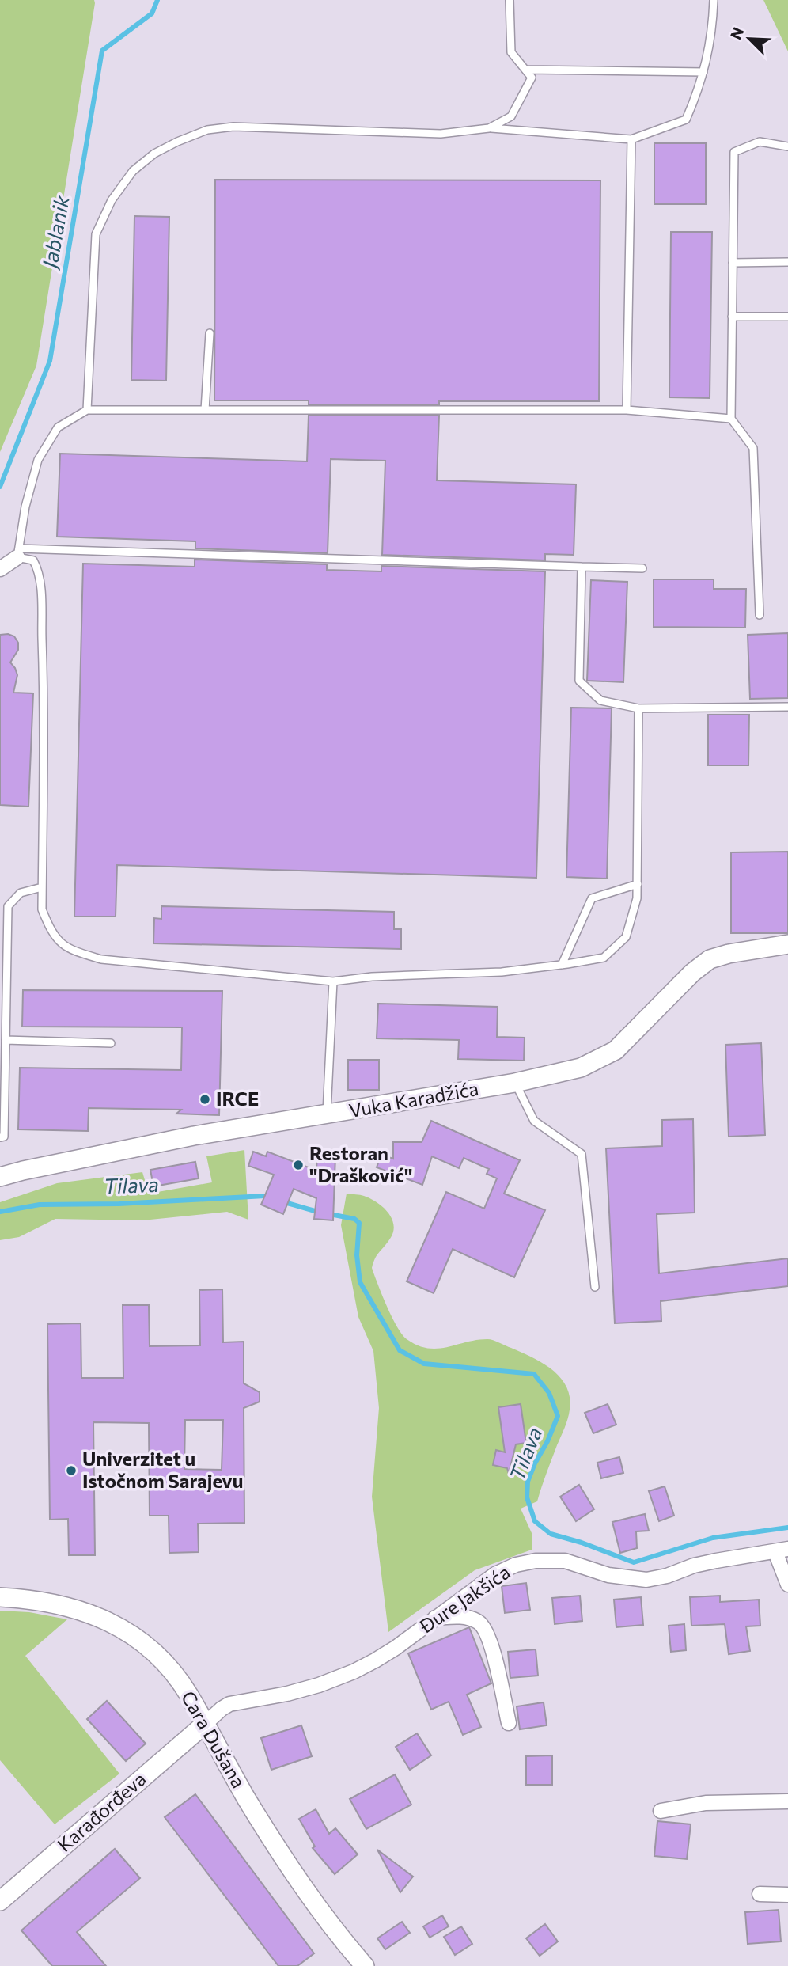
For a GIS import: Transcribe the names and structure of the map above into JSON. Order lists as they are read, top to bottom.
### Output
{
  "streets": {
    "street": [
      "Vuka Karadžića",
      "Đure Jakšića",
      "Cara Dušana",
      "Karađorđeva"
    ]
  },
  "crossings": [
    ["Đure Jakšića", "Cara Dušana"],
    ["Đure Jakšića", "Karađorđeva"],
    ["Cara Dušana", "Karađorđeva"]
  ],
  "water": ["Jablanik", "Tilava"],
  "places": ["IRCE", "Restoran \"Drašković\"", "Univerzitet u Istočnom Sarajevu"],
  "north": "top left"
}
